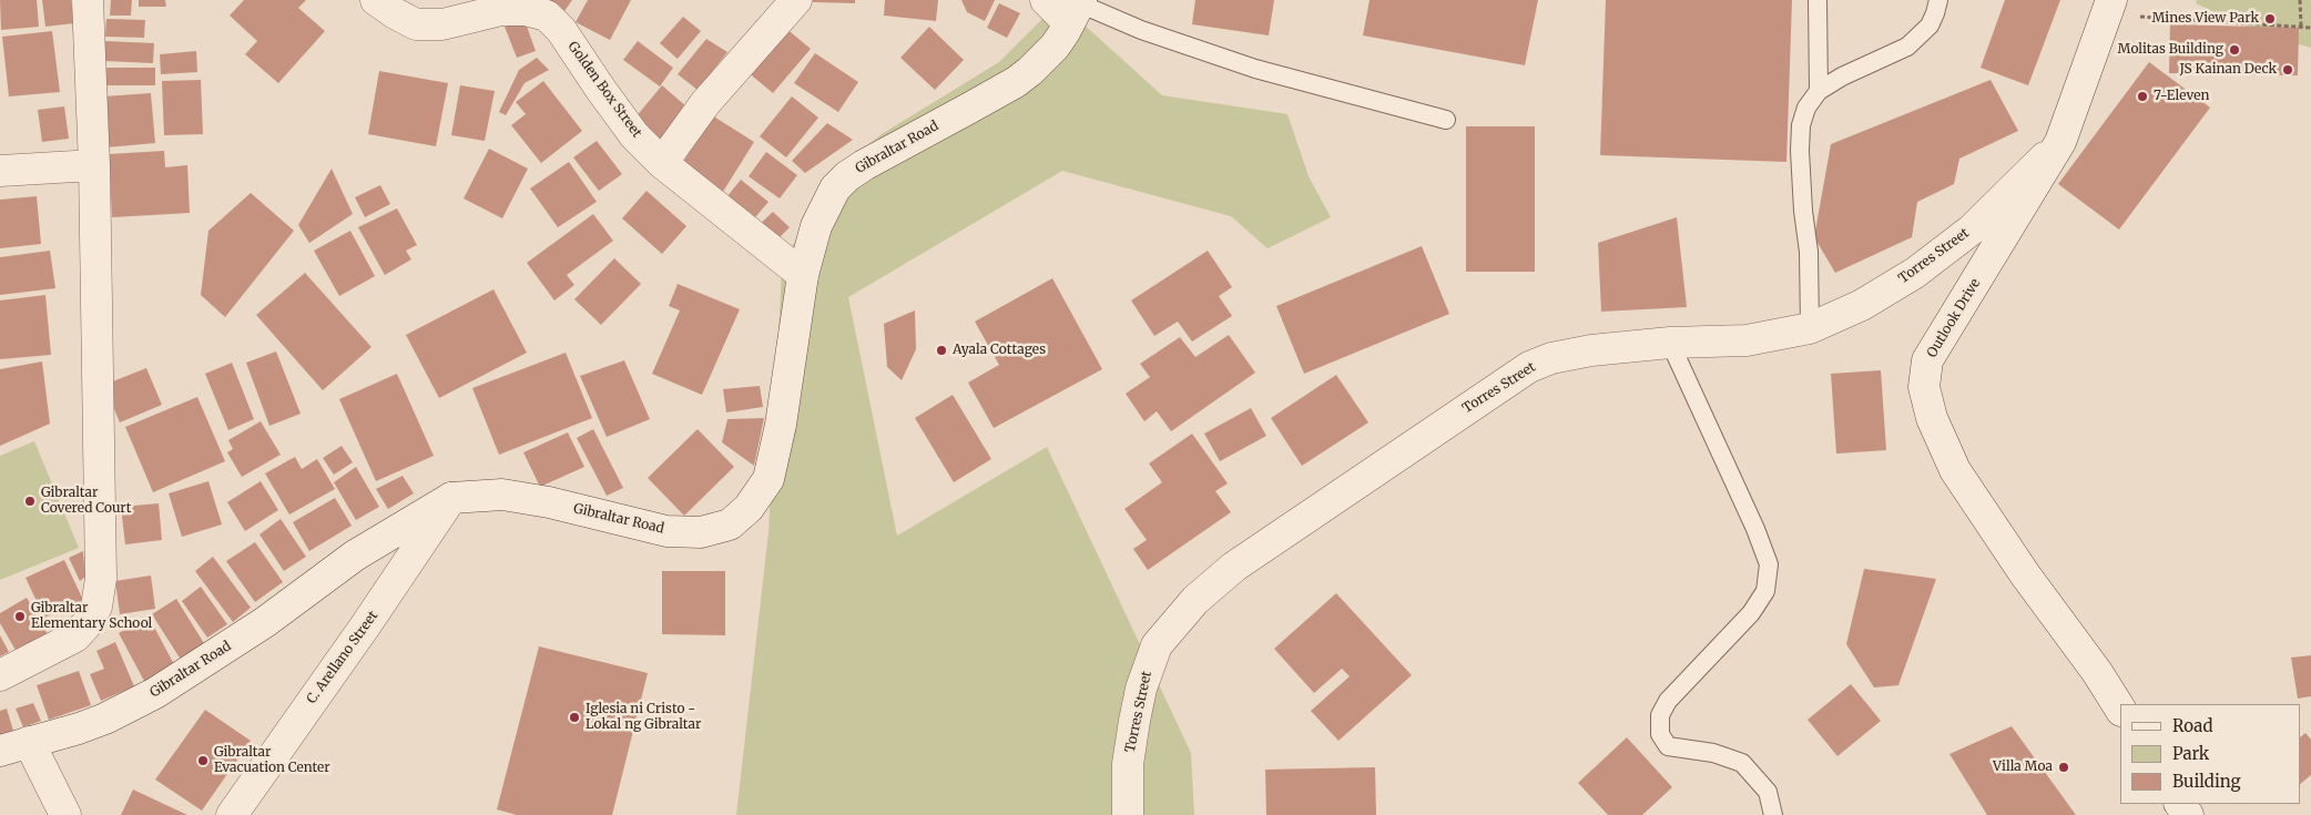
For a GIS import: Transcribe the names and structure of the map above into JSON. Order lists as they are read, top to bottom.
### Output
{
  "streets": {
    "street": [
      "Golden Box Street",
      "Gibraltar Road",
      "Torres Street",
      "Outlook Drive",
      "C. Arellano Street"
    ]
  },
  "crossings": [
    ["Golden Box Street", "Gibraltar Road"],
    ["Gibraltar Road", "C. Arellano Street"],
    ["Torres Street", "Outlook Drive"]
  ],
  "places": [
    "Mines View Park",
    "Molitas Building",
    "JS Kainan Deck",
    "7-Eleven",
    "Ayala Cottages",
    "Gibraltar Covered Court",
    "Gibraltar Elementary School",
    "Iglesia ni Cristo - Lokal ng Gibraltar",
    "Gibraltar Evacuation Center",
    "Villa Moa"
  ],
  "legend": ["Road", "Park", "Building"]
}
